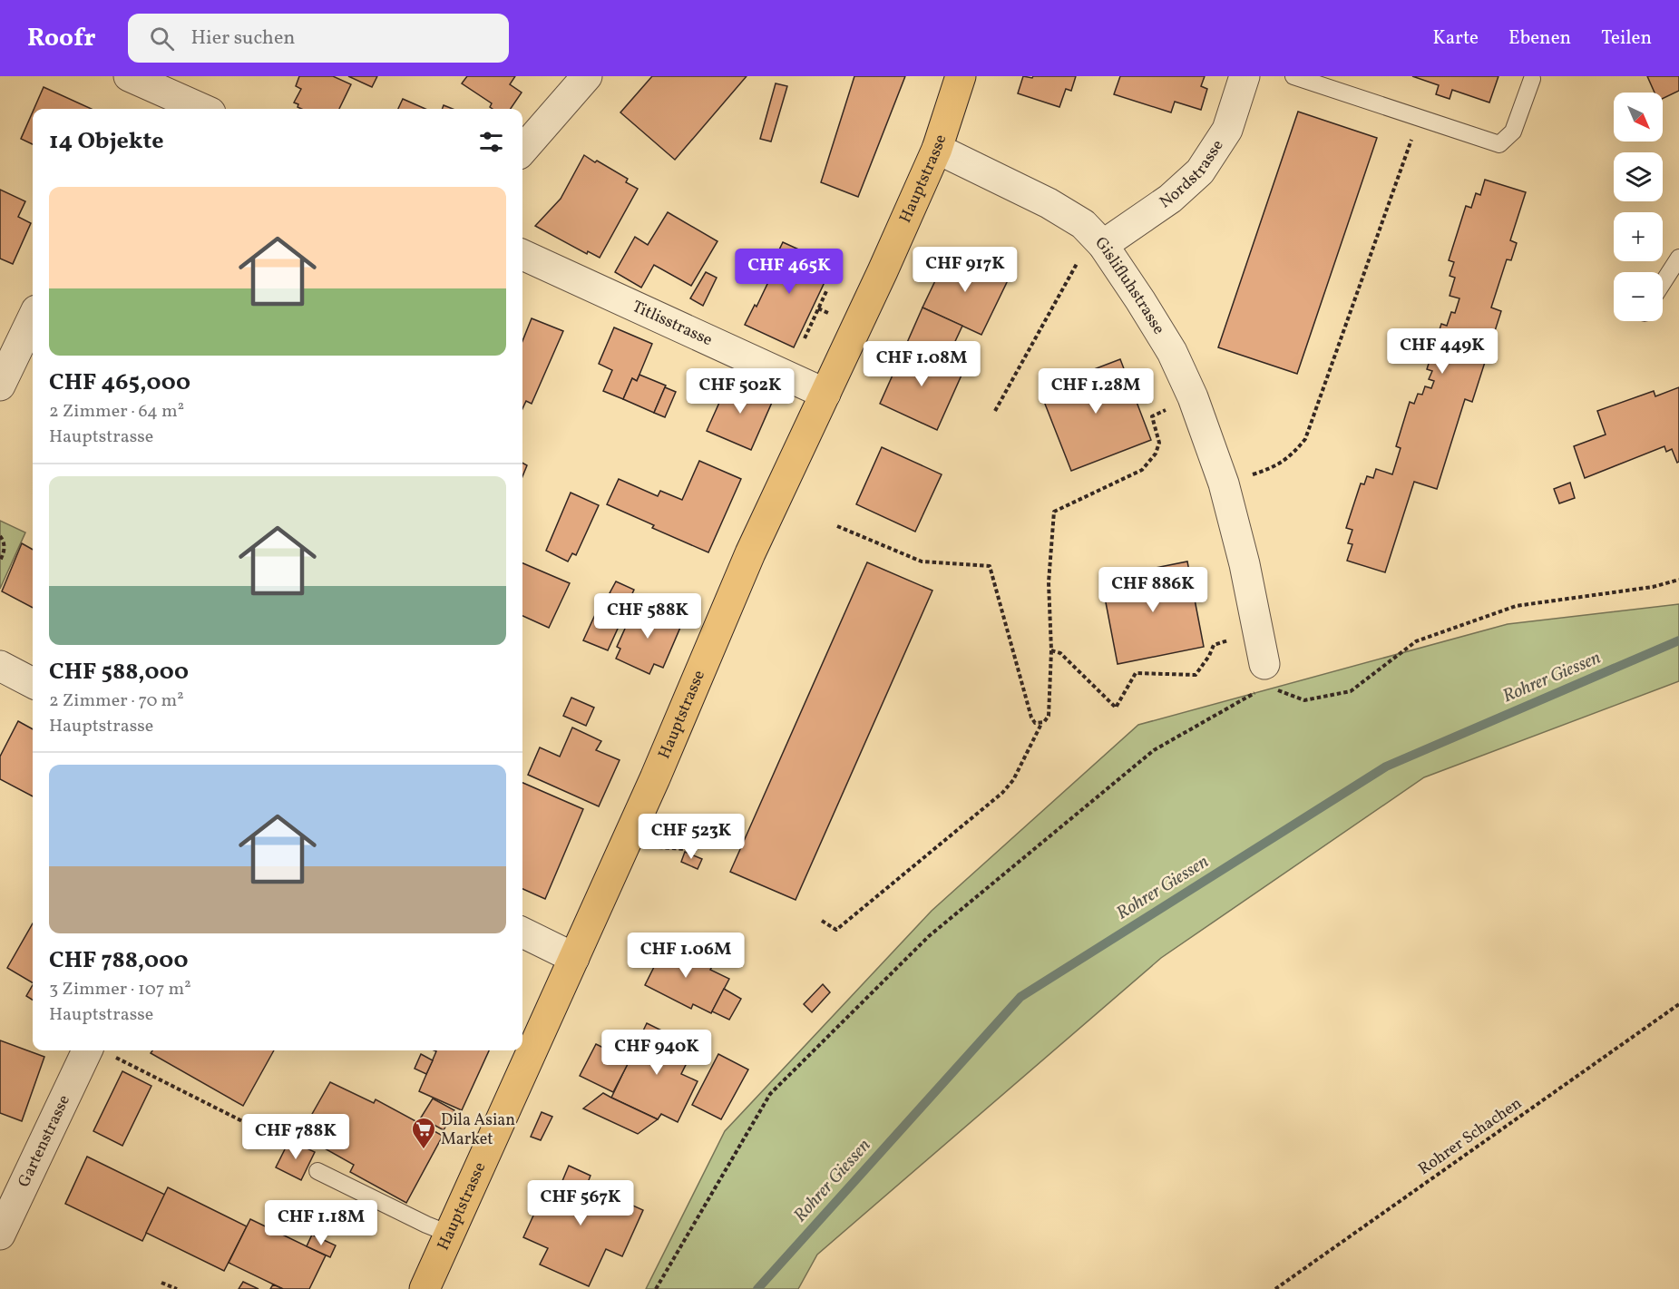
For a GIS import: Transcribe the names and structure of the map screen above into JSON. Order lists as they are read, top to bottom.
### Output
{
  "streets": {
    "main road": ["Hauptstrasse"],
    "street": [
      "Nordstrasse",
      "Gislifluhstrasse",
      "Titlisstrasse",
      "Gartenstrasse"
    ],
    "path": ["Rohrer Schachen"]
  },
  "crossings": [
    ["Nordstrasse", "Gislifluhstrasse"],
    ["Hauptstrasse", "Gislifluhstrasse"],
    ["Hauptstrasse", "Titlisstrasse"]
  ],
  "water": ["Rohrer Giessen"],
  "places": {
    "supermarket": ["Dila Asian Market"]
  },
  "north": "bottom right",
  "page": {
    "header": "Roofr",
    "search": "Hier suchen",
    "nav": ["Karte", "Ebenen", "Teilen"],
    "map_buttons": ["+", "−"],
    "heading": "14 Objekte",
    "list": [
      {
        "name": "CHF 465,000",
        "note": "2 Zimmer · 64 m² · Hauptstrasse"
      },
      {
        "name": "CHF 588,000",
        "note": "2 Zimmer · 70 m² · Hauptstrasse"
      },
      {
        "name": "CHF 788,000",
        "note": "3 Zimmer · 107 m² · Hauptstrasse"
      }
    ],
    "price": [
      "CHF 917K",
      "CHF 465K",
      "CHF 449K",
      "CHF 1.08M",
      "CHF 502K",
      "CHF 1.28M",
      "CHF 886K",
      "CHF 588K",
      "CHF 523K",
      "CHF 1.06M",
      "CHF 940K",
      "CHF 788K",
      "CHF 567K",
      "CHF 1.18M"
    ]
  }
}
